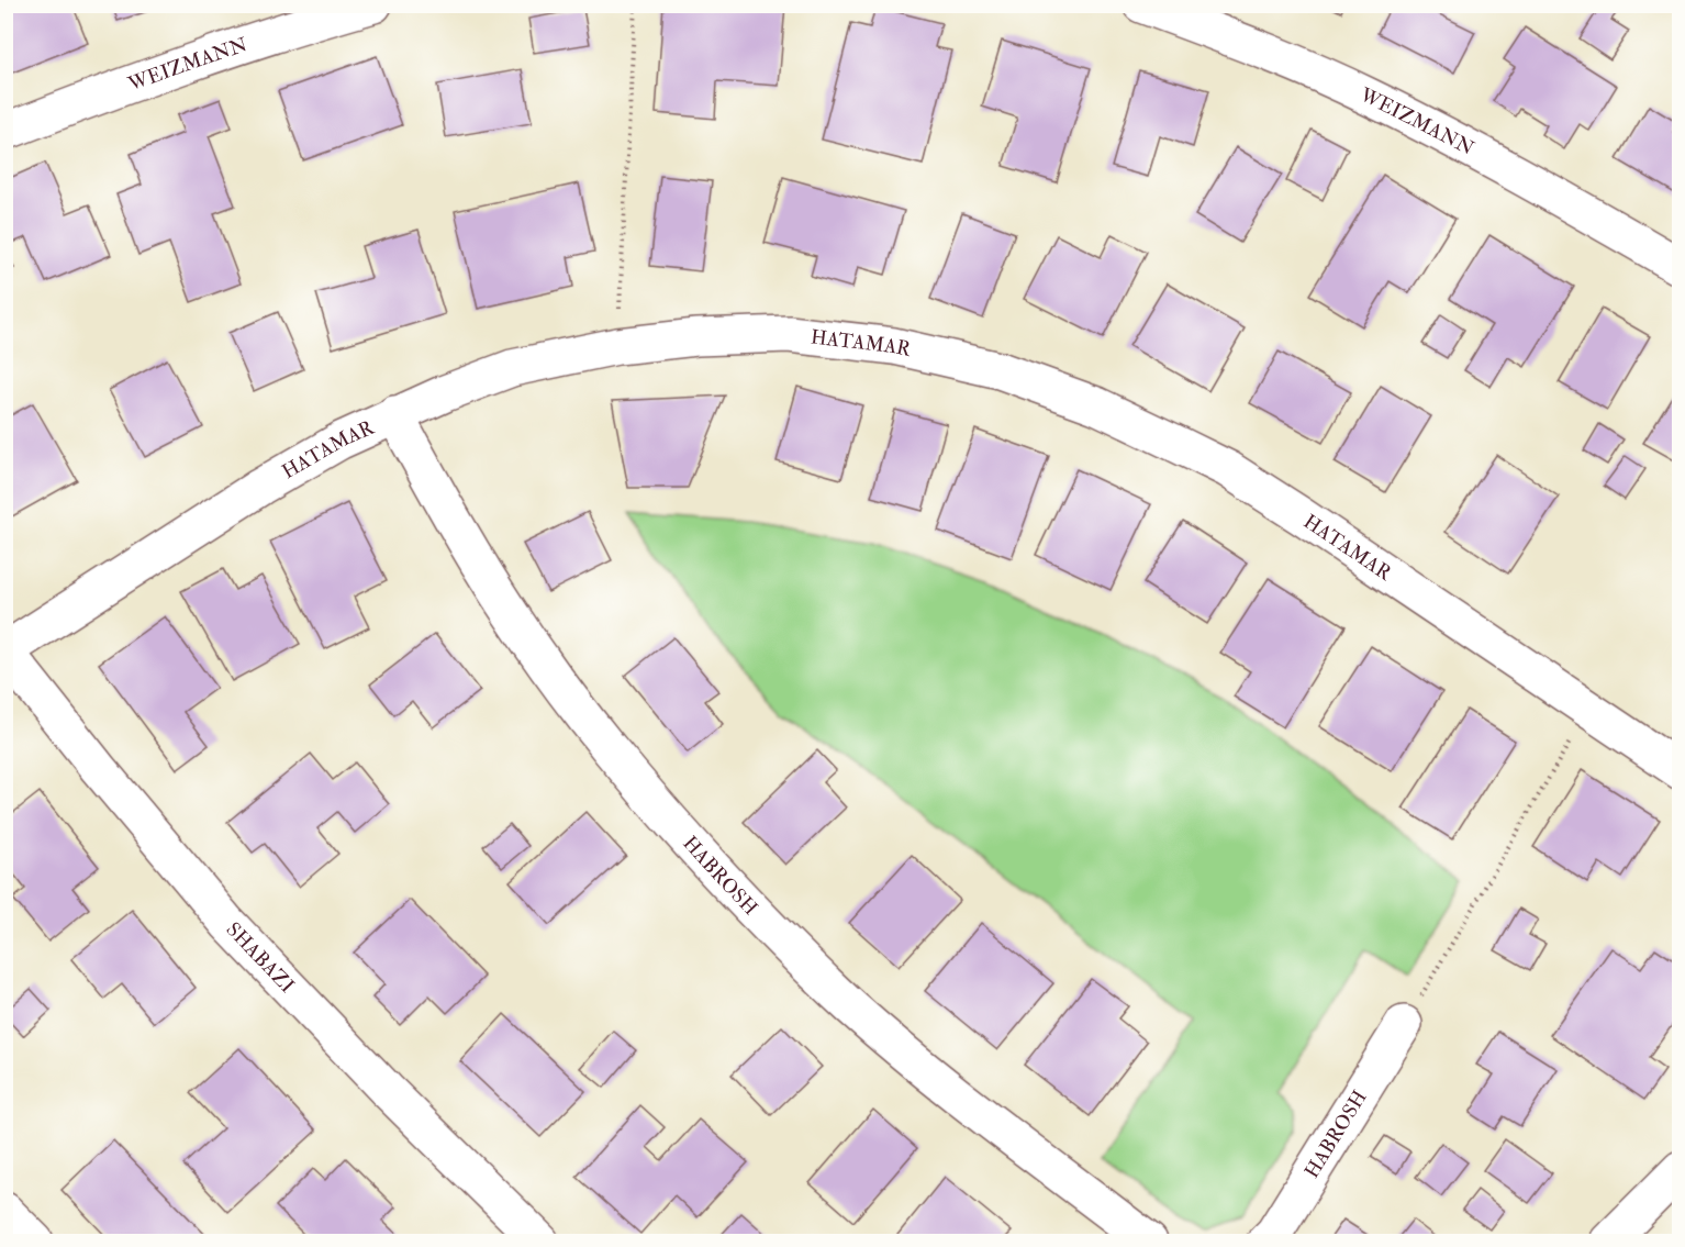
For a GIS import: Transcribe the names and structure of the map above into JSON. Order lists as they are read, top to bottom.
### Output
{
  "streets": {
    "street": [
      "WEIZMANN",
      "HATAMAR",
      "HABROSH",
      "SHABAZI"
    ]
  },
  "crossings": [
    ["HATAMAR", "HABROSH"],
    ["HATAMAR", "SHABAZI"]
  ]
}
